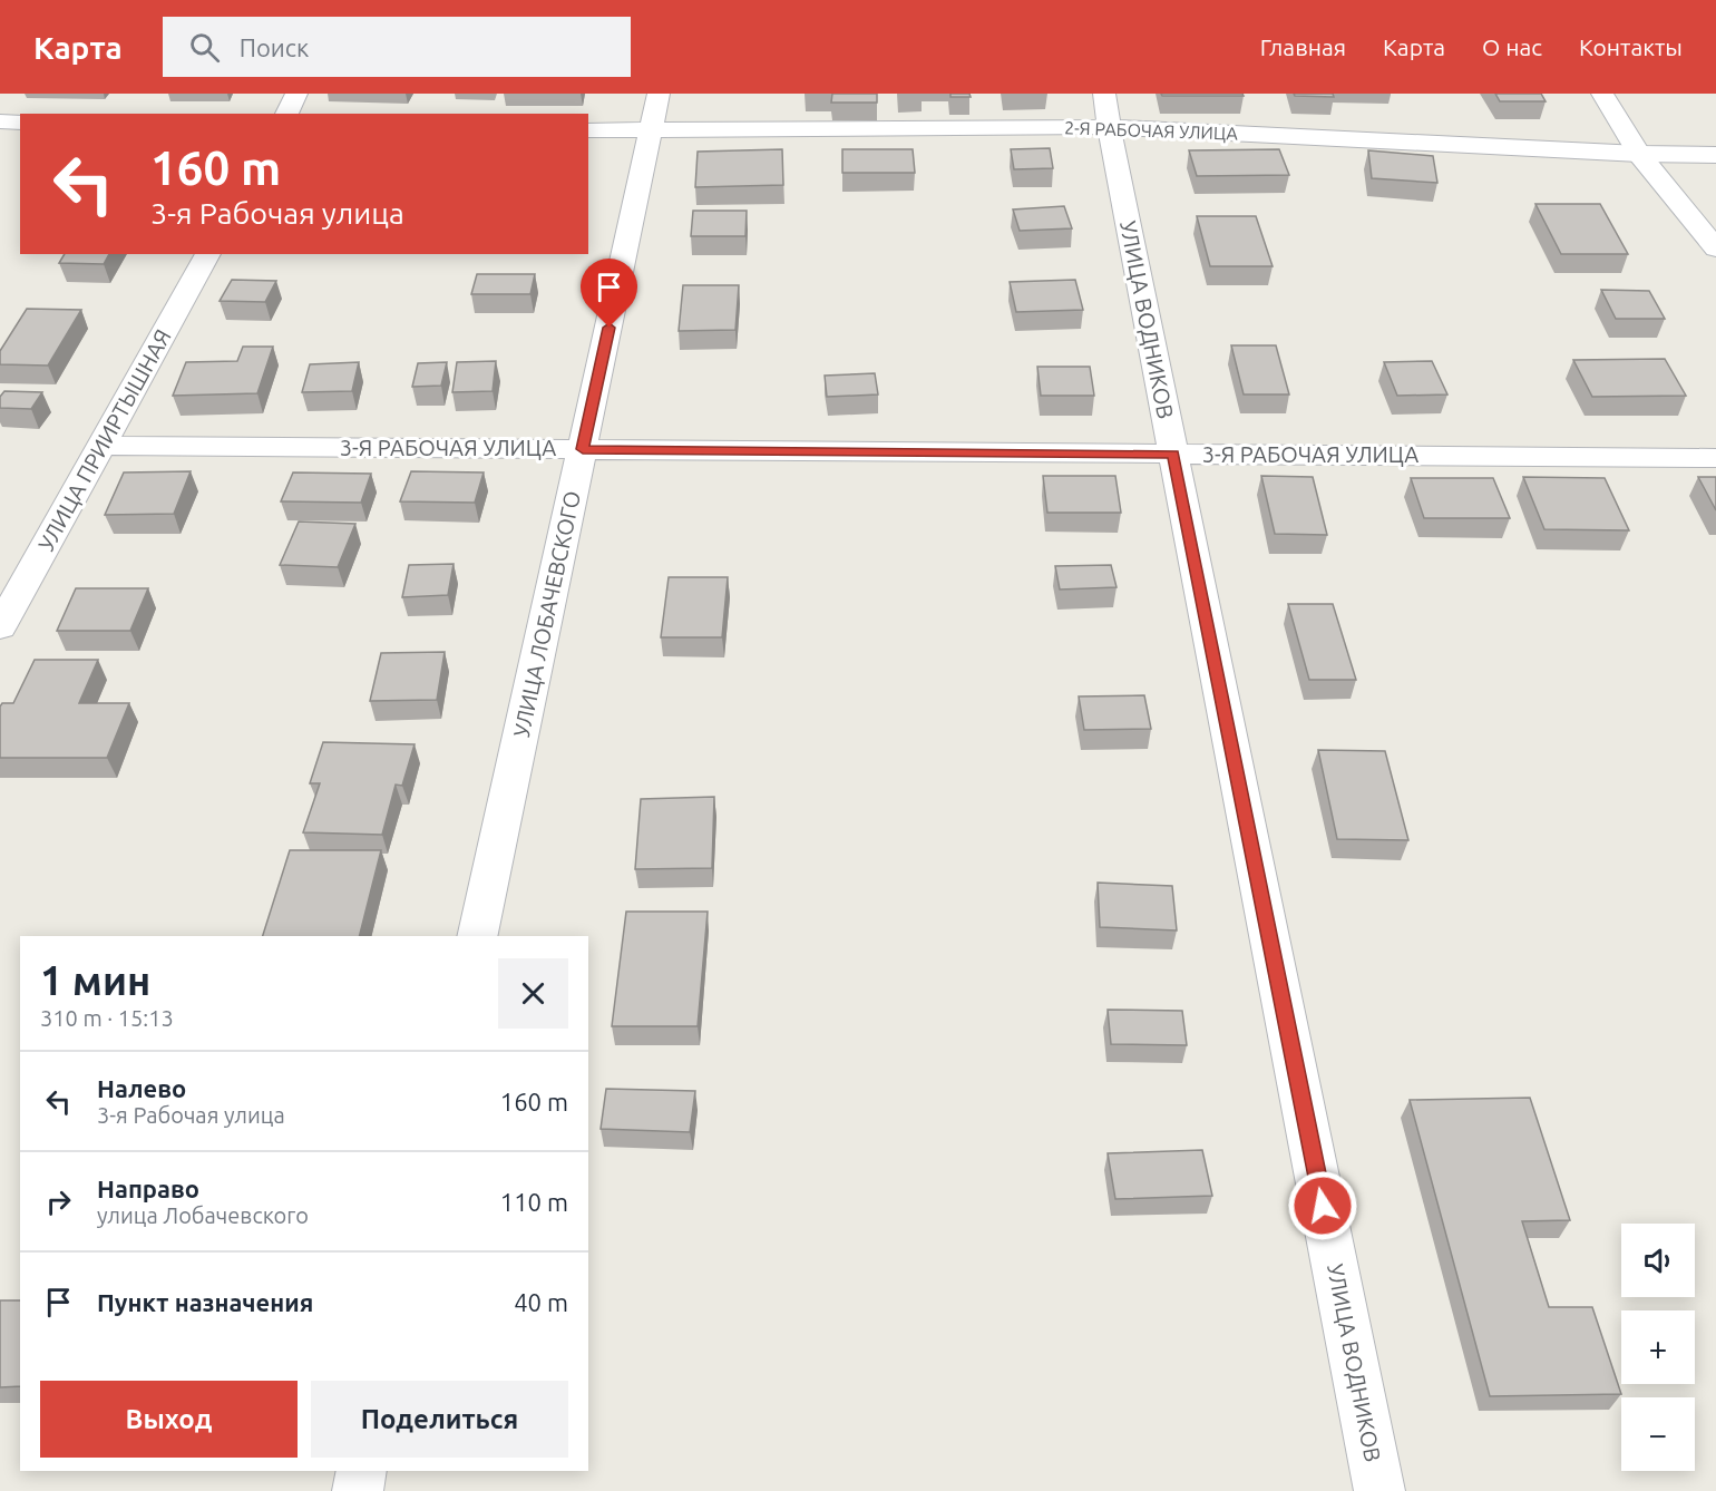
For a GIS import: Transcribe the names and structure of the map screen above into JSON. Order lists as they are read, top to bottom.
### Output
{
  "streets": {
    "street": [
      "2-Я РАБОЧАЯ УЛИЦА",
      "УЛИЦА ВОДНИКОВ",
      "УЛИЦА ПРИИРТЫШНАЯ",
      "3-Я РАБОЧАЯ УЛИЦА",
      "УЛИЦА ЛОБАЧЕВСКОГО"
    ]
  },
  "crossings": [
    ["2-Я РАБОЧАЯ УЛИЦА", "УЛИЦА ВОДНИКОВ"],
    ["2-Я РАБОЧАЯ УЛИЦА", "УЛИЦА ЛОБАЧЕВСКОГО"],
    ["УЛИЦА ВОДНИКОВ", "3-Я РАБОЧАЯ УЛИЦА"],
    ["УЛИЦА ПРИИРТЫШНАЯ", "3-Я РАБОЧАЯ УЛИЦА"],
    ["3-Я РАБОЧАЯ УЛИЦА", "УЛИЦА ЛОБАЧЕВСКОГО"]
  ],
  "page": {
    "header": "Карта",
    "search": "Поиск",
    "nav": [
      "Главная",
      "Карта",
      "О нас",
      "Контакты"
    ],
    "turn": ["160 m", "3-я Рабочая улица"],
    "heading": ["1 мин", "310 m · 15:13"],
    "list": [
      {
        "name": "Налево",
        "note": "3-я Рабочая улица",
        "value": "160 m"
      },
      {
        "name": "Направо",
        "note": "улица Лобачевского",
        "value": "110 m"
      },
      {
        "name": "Пункт назначения",
        "value": "40 m"
      }
    ],
    "map_buttons": ["+", "−"],
    "buttons": ["Выход", "Поделиться"]
  }
}
